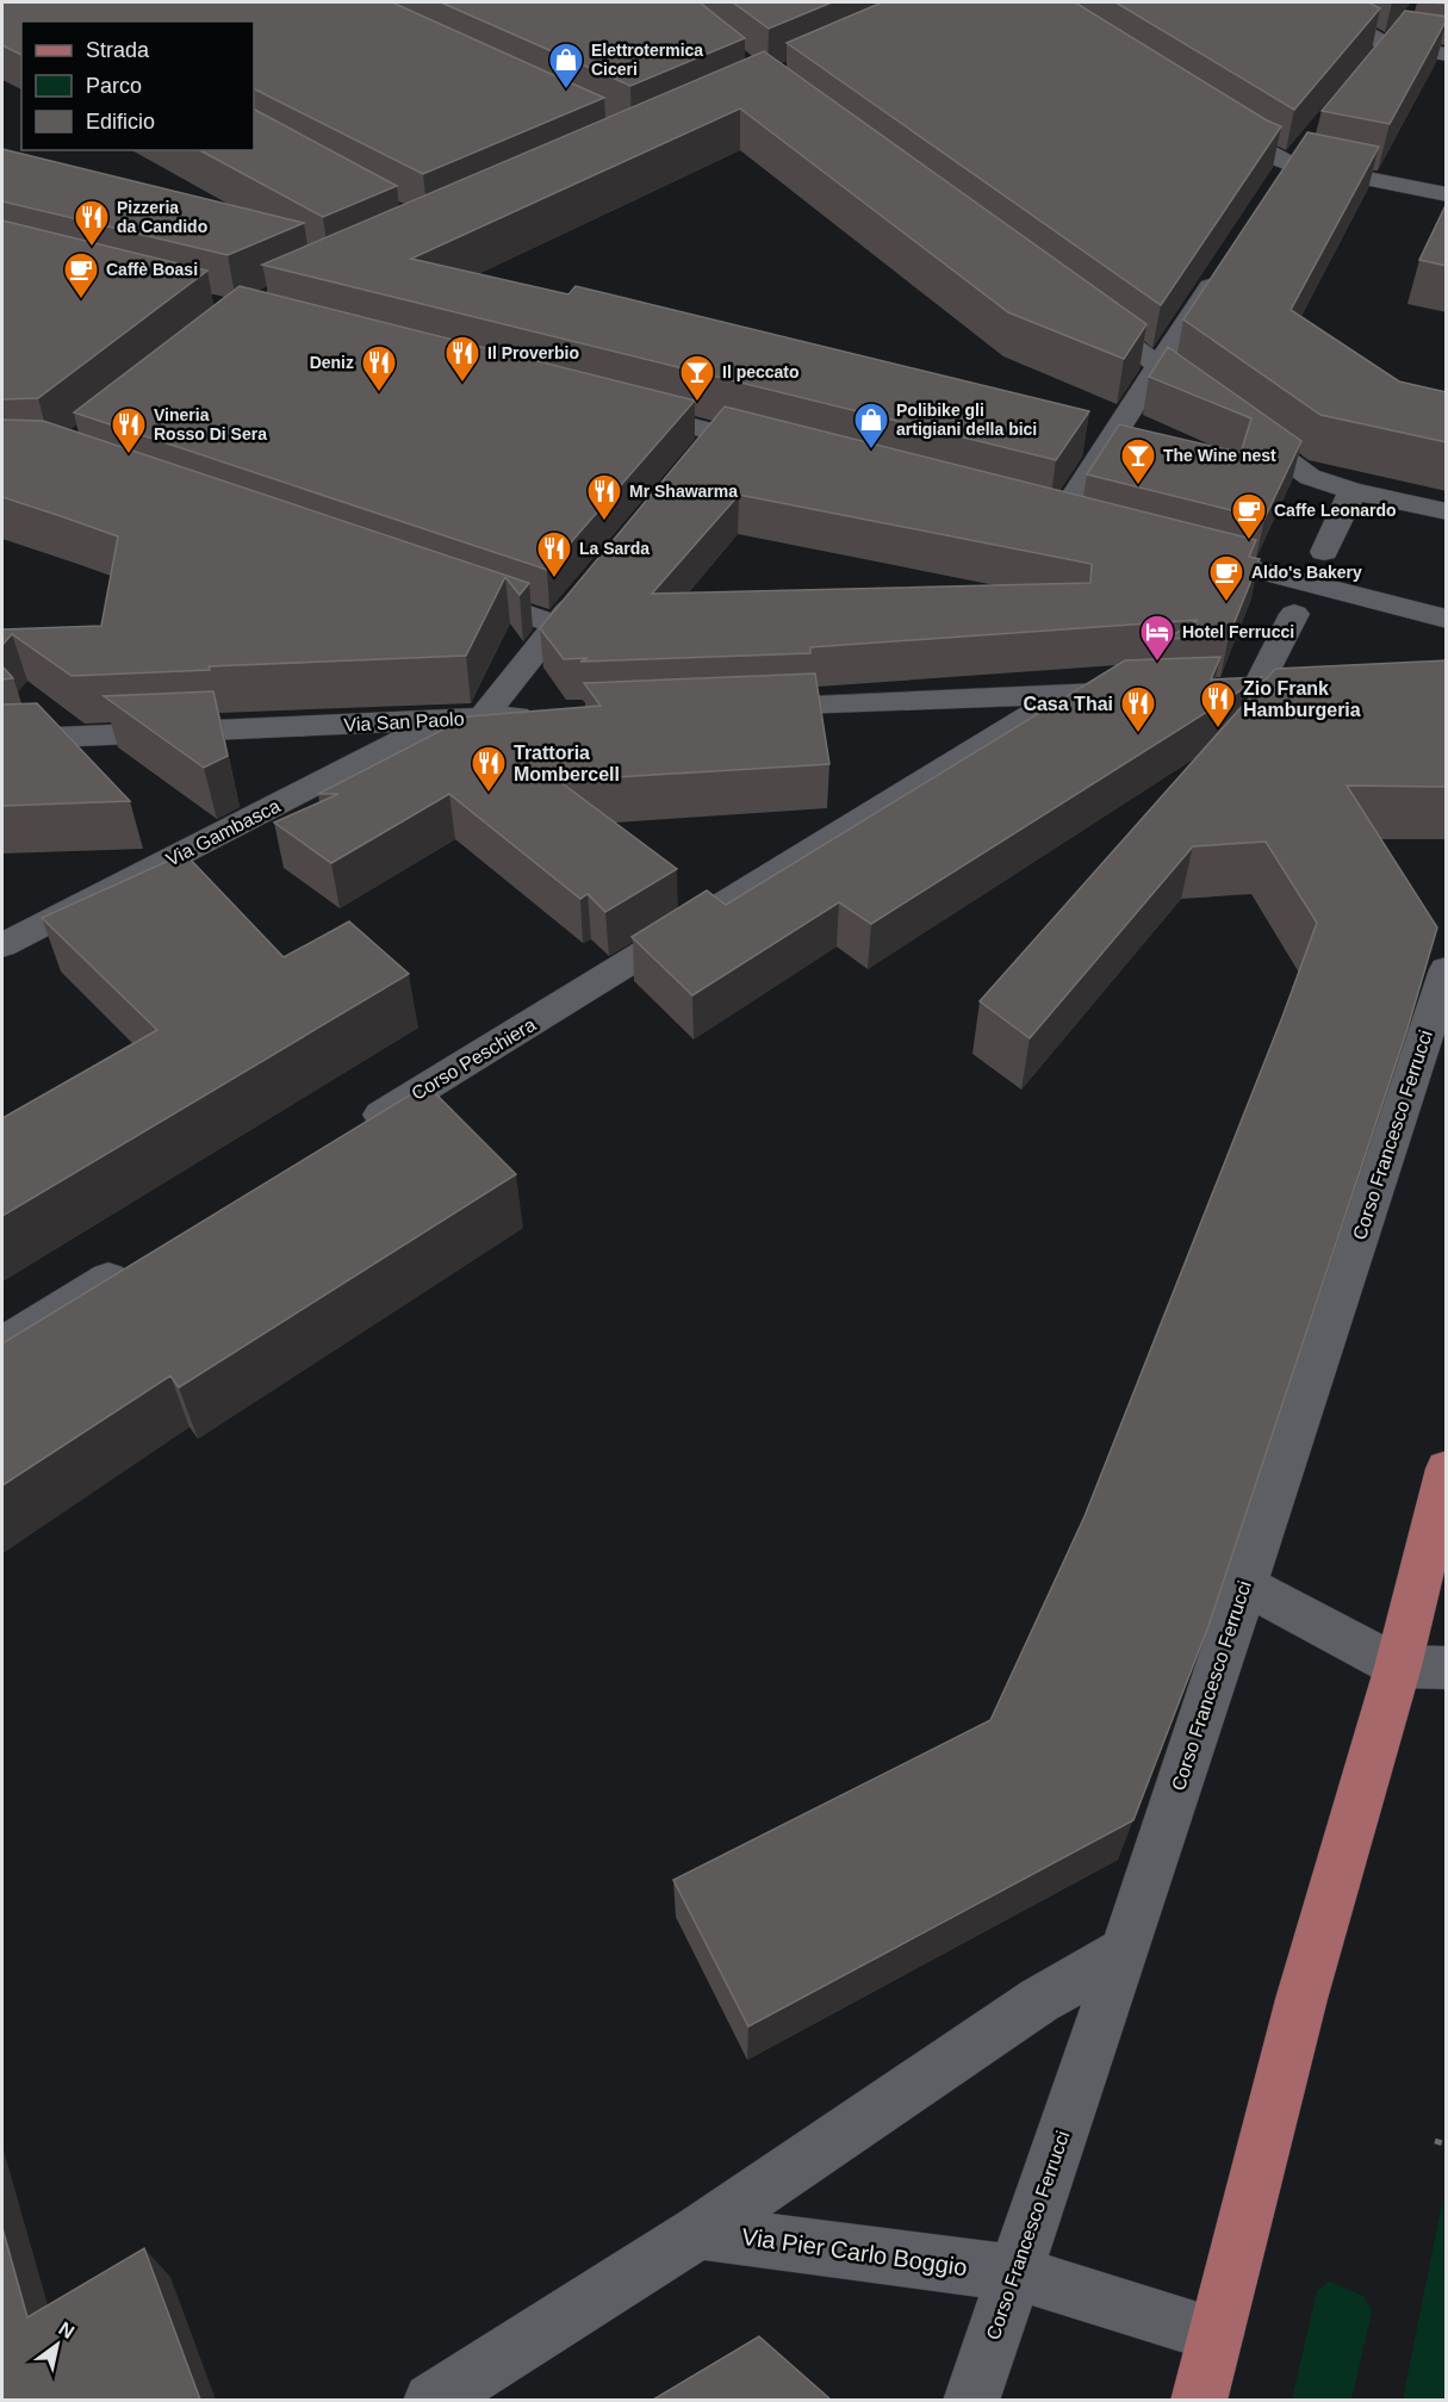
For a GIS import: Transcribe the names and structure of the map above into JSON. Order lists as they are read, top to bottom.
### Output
{
  "streets": {
    "street": [
      "Via San Paolo",
      "Via Gambasca",
      "Corso Peschiera",
      "Corso Francesco Ferrucci",
      "Via Pier Carlo Boggio"
    ]
  },
  "crossings": [
    ["Via San Paolo", "Via Gambasca"],
    ["Corso Francesco Ferrucci", "Via Pier Carlo Boggio"]
  ],
  "places": {
    "shop": ["Elettrotermica Ciceri", "Polibike gli artigiani della bici"],
    "restaurant": [
      "Pizzeria da Candido",
      "Il Proverbio",
      "Deniz",
      "Vineria Rosso Di Sera",
      "Mr Shawarma",
      "La Sarda",
      "Zio Frank Hamburgeria",
      "Casa Thai",
      "Trattoria Mombercell"
    ],
    "cafe": ["Caffè Boasi", "Caffe Leonardo", "Aldo's Bakery"],
    "bar": ["Il peccato", "The Wine nest"],
    "hotel": ["Hotel Ferrucci"]
  },
  "legend": ["Strada", "Parco", "Edificio"],
  "north": "top right"
}
